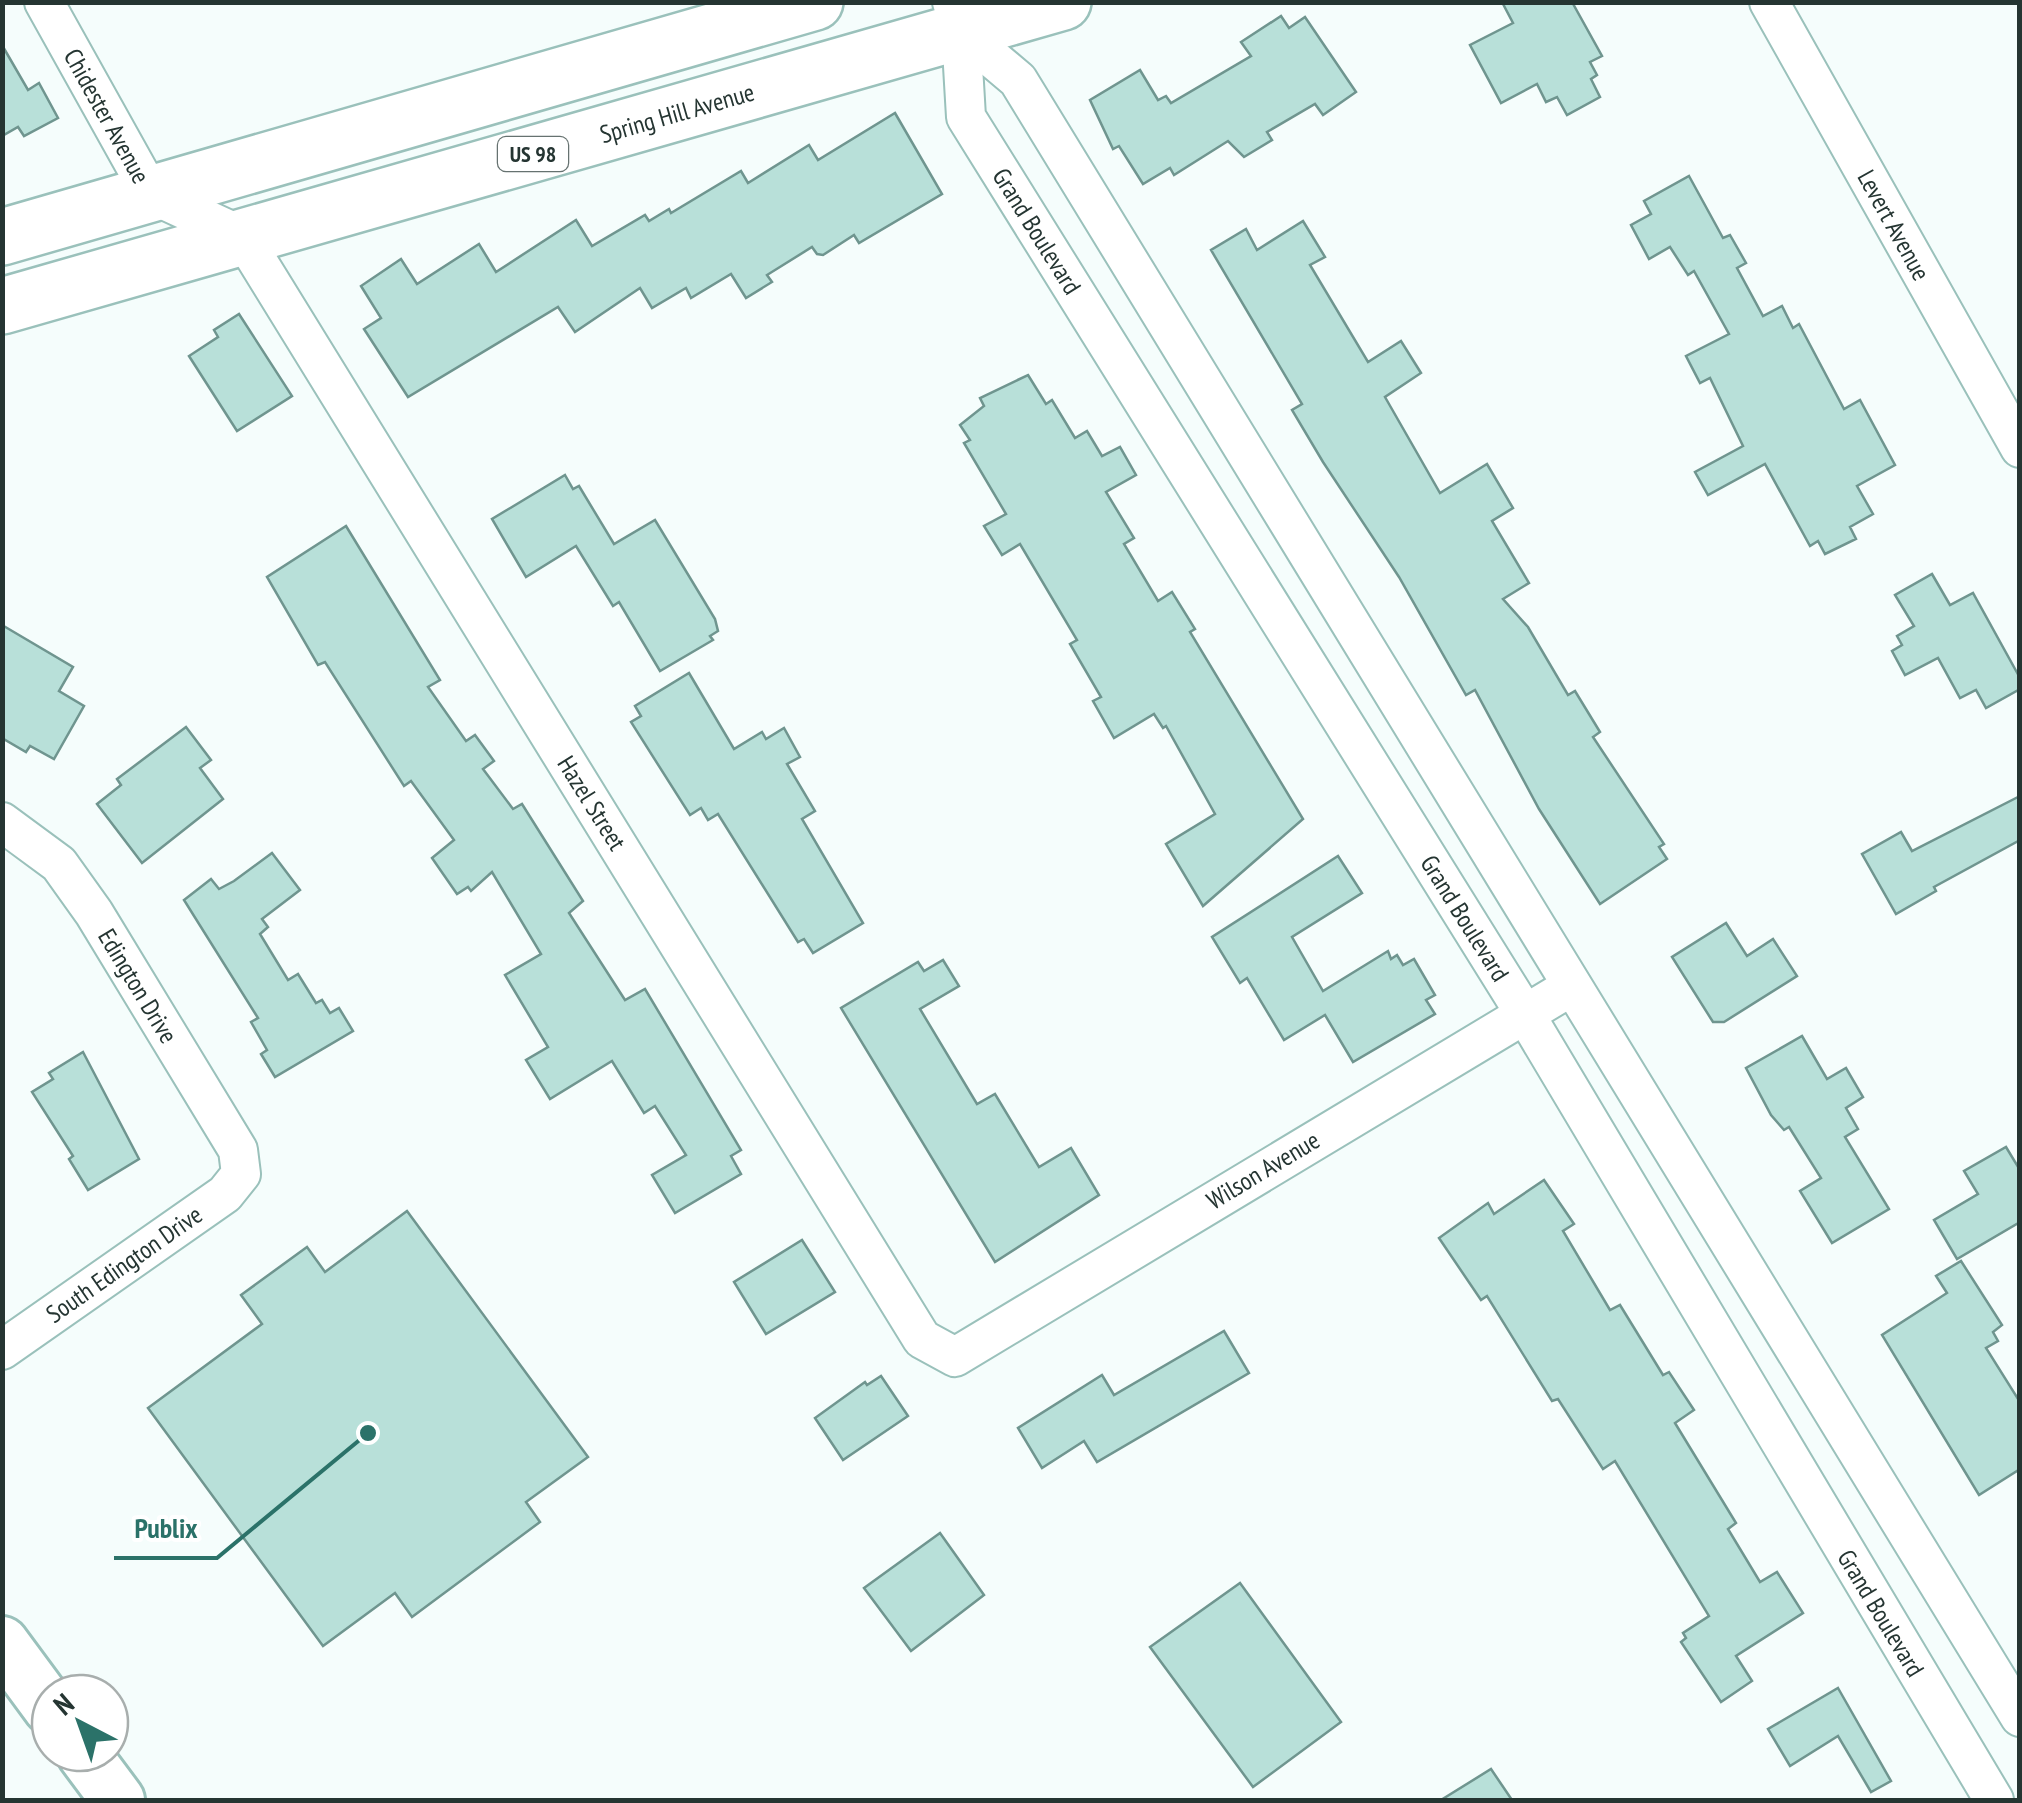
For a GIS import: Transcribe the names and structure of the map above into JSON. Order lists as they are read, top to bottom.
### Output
{
  "streets": {
    "main road": ["Spring Hill Avenue", "US 98"],
    "street": [
      "Chidester Avenue",
      "Levert Avenue",
      "Grand Boulevard",
      "Hazel Street",
      "Edington Drive",
      "Wilson Avenue",
      "South Edington Drive"
    ]
  },
  "crossings": [
    ["Spring Hill Avenue", "Chidester Avenue"],
    ["Spring Hill Avenue", "Grand Boulevard"],
    ["Spring Hill Avenue", "Hazel Street"],
    ["Chidester Avenue", "Hazel Street"],
    ["Grand Boulevard", "Wilson Avenue"],
    ["Hazel Street", "Wilson Avenue"],
    ["Edington Drive", "South Edington Drive"]
  ],
  "places": ["Publix"],
  "north": "top left"
}
